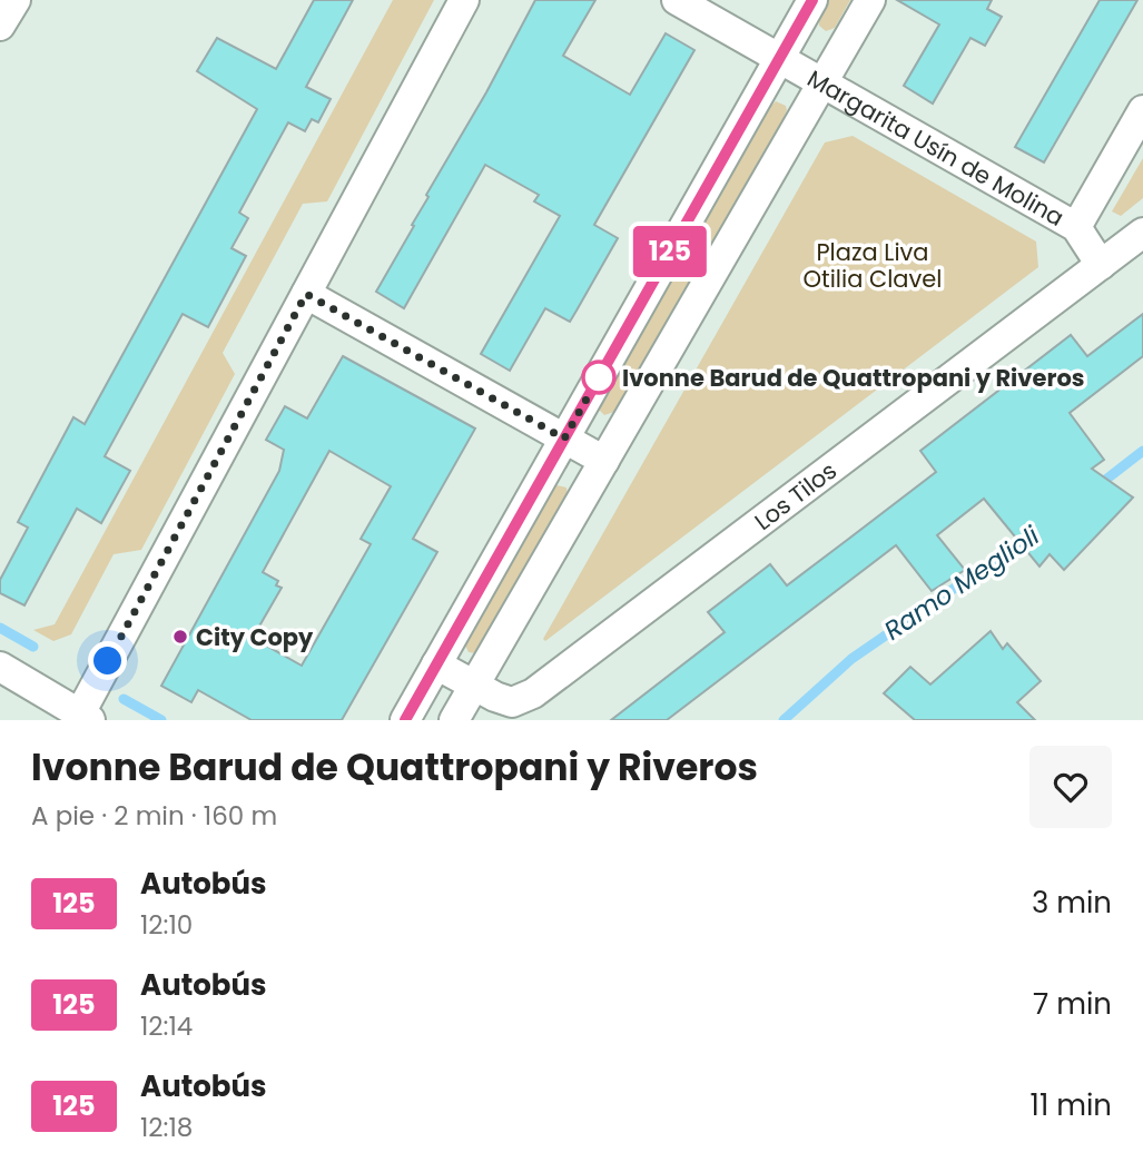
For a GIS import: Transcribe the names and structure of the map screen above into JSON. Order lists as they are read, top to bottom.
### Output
{
  "streets": {
    "street": ["Margarita Usín de Molina", "Los Tilos"]
  },
  "crossings": [
    ["Margarita Usín de Molina", "Los Tilos"]
  ],
  "water": ["Ramo Meglioli"],
  "parks": ["Plaza Liva Otilia Clavel"],
  "places": ["Ivonne Barud de Quattropani y Riveros", "City Copy"],
  "lines": ["bus line 125"],
  "page": {
    "on_map": "125",
    "heading": ["Ivonne Barud de Quattropani y Riveros", "A pie · 2 min · 160 m"],
    "list": [
      {
        "mark": "125",
        "name": "Autobús",
        "note": "12:10",
        "value": "3 min"
      },
      {
        "mark": "125",
        "name": "Autobús",
        "note": "12:14",
        "value": "7 min"
      },
      {
        "mark": "125",
        "name": "Autobús",
        "note": "12:18",
        "value": "11 min"
      }
    ]
  }
}
